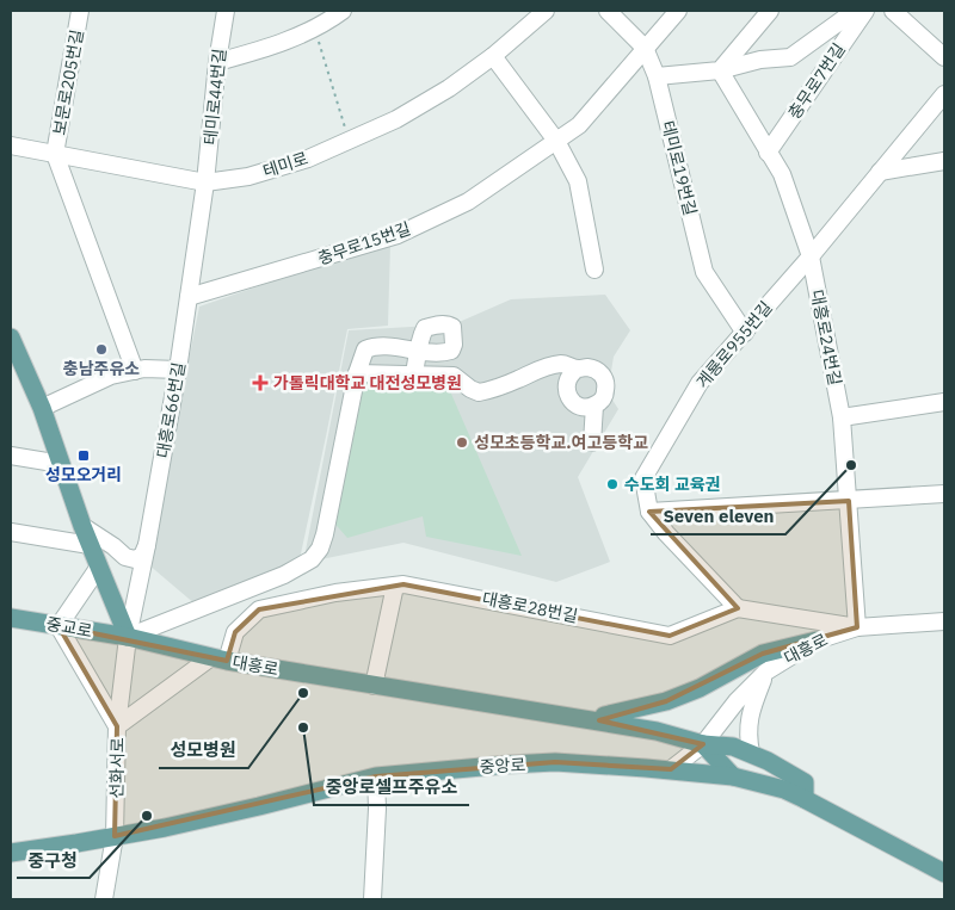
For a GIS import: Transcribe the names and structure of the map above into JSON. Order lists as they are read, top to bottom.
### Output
{
  "streets": {
    "main road": ["중교로", "대흥로", "중앙로"],
    "street": [
      "충무로7번길",
      "보문로205번길",
      "테미로44번길",
      "테미로",
      "테미로19번길",
      "충무로15번길",
      "대흥로24번길",
      "계룡로955번길",
      "대흥로66번길",
      "대흥로28번길",
      "선화서로"
    ]
  },
  "crossings": [
    ["충무로7번길", "대흥로24번길"],
    ["보문로205번길", "테미로"],
    ["테미로44번길", "테미로"],
    ["테미로44번길", "대흥로66번길"],
    ["테미로", "대흥로66번길"],
    ["테미로19번길", "충무로15번길"],
    ["테미로19번길", "계룡로955번길"],
    ["충무로15번길", "대흥로66번길"],
    ["대흥로24번길", "계룡로955번길"],
    ["대흥로24번길", "대흥로"],
    ["계룡로955번길", "대흥로28번길"],
    ["대흥로66번길", "중교로"],
    ["대흥로66번길", "대흥로"],
    ["대흥로66번길", "선화서로"],
    ["대흥로28번길", "대흥로"],
    ["중교로", "대흥로"],
    ["중교로", "선화서로"],
    ["대흥로", "선화서로"],
    ["중앙로", "선화서로"]
  ],
  "places": {
    "other": [
      "충남주유소",
      "성모초등학교.여고등학교",
      "Seven eleven",
      "수도회 교육권",
      "성모병원",
      "중앙로셀프주유소",
      "중구청"
    ],
    "health": ["가톨릭대학교 대전성모병원"],
    "transit": ["성모오거리"]
  }
}
